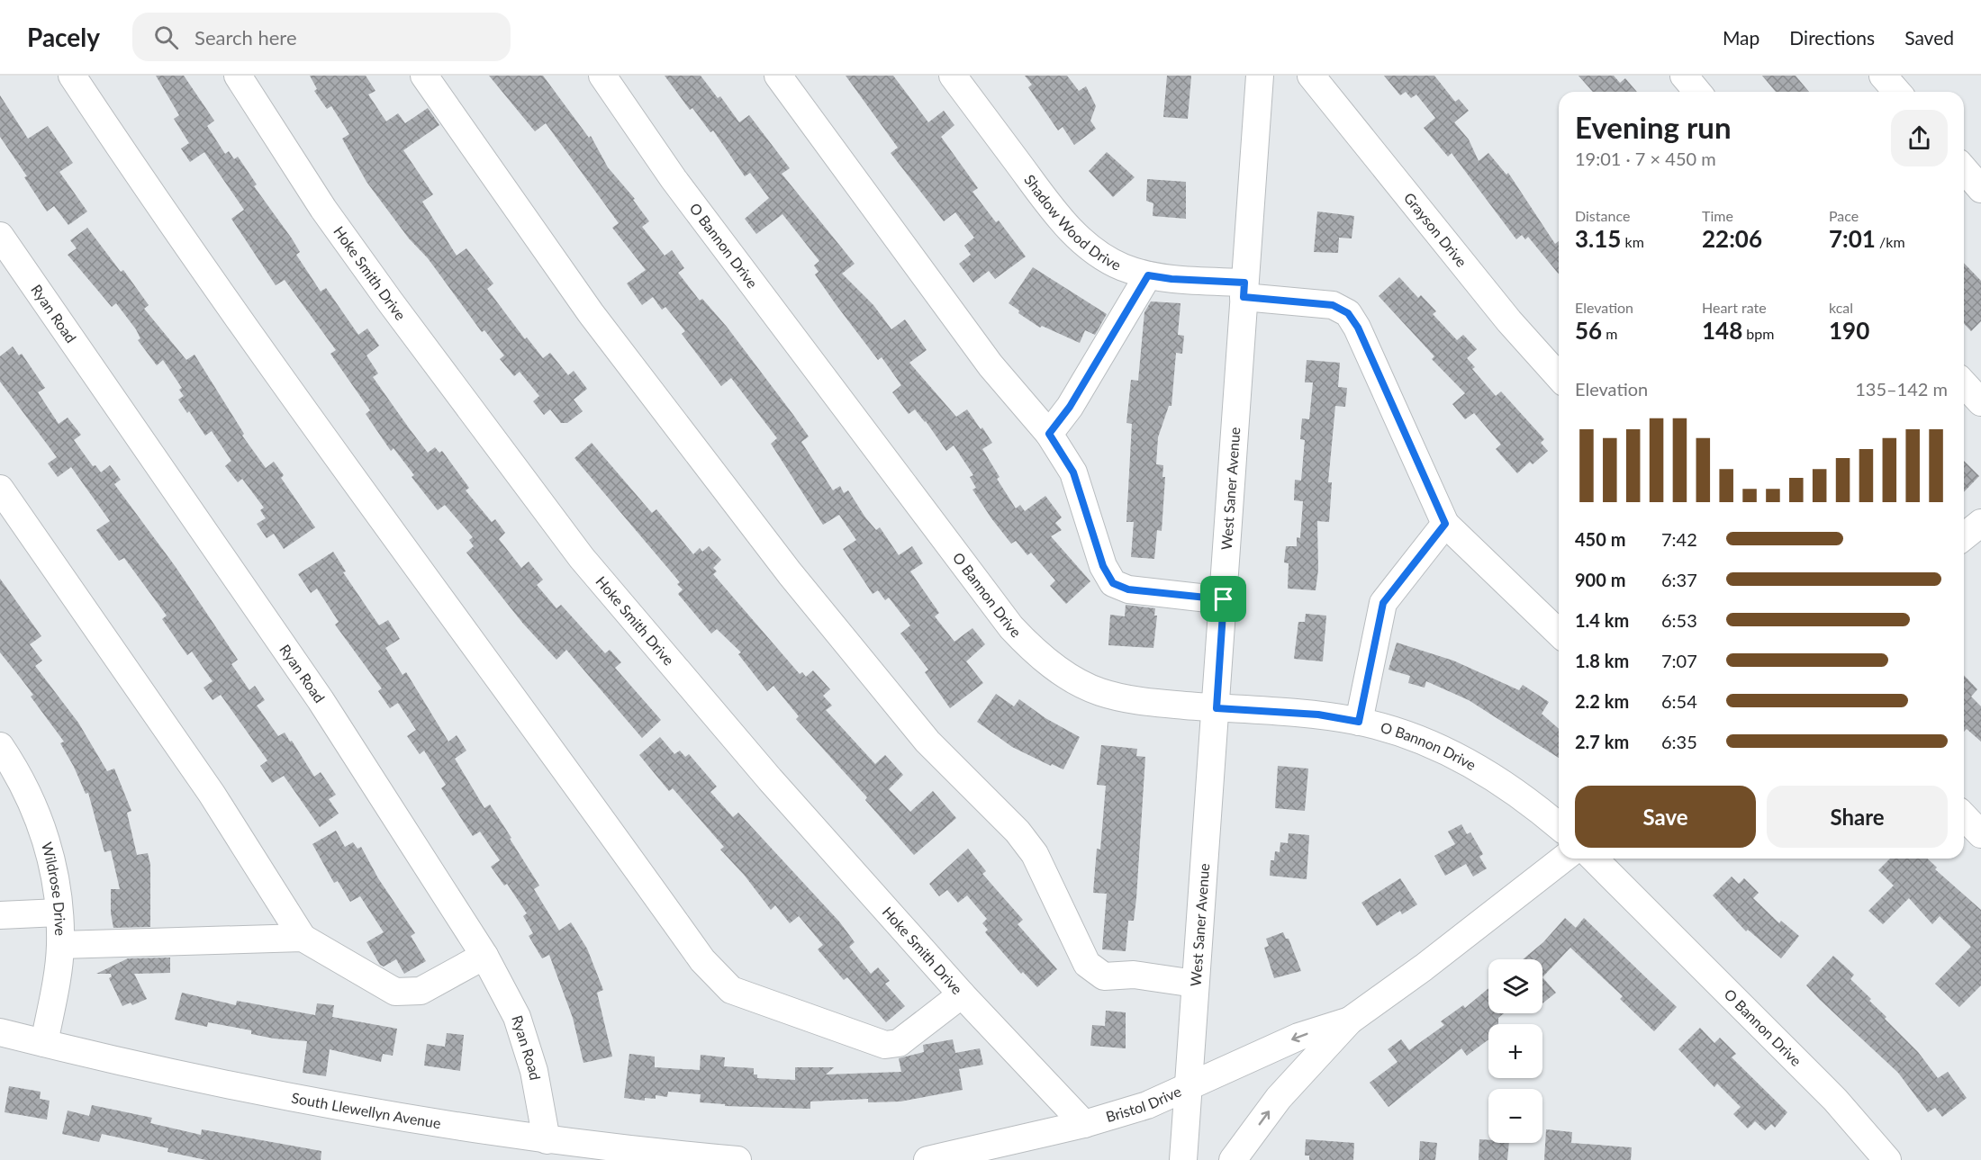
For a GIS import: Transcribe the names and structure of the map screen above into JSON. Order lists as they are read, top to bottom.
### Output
{
  "streets": {
    "street": [
      "Shadow Wood Drive",
      "Grayson Drive",
      "O Bannon Drive",
      "Hoke Smith Drive",
      "Ryan Road",
      "West Saner Avenue",
      "Wildrose Drive",
      "Bristol Drive",
      "South Llewellyn Avenue"
    ]
  },
  "crossings": [
    ["Shadow Wood Drive", "West Saner Avenue"],
    ["O Bannon Drive", "West Saner Avenue"],
    ["Hoke Smith Drive", "Bristol Drive"],
    ["Ryan Road", "South Llewellyn Avenue"],
    ["West Saner Avenue", "Bristol Drive"],
    ["Wildrose Drive", "South Llewellyn Avenue"]
  ],
  "page": {
    "header": "Pacely",
    "search": "Search here",
    "nav": ["Map", "Directions", "Saved"],
    "heading": ["Evening run", "19:01 · 7 × 450 m"],
    "stats": [
      ["Distance", "3.15 km"],
      ["Time", "22:06"],
      ["Pace", "7:01 /km"],
      ["Elevation", "56 m"],
      ["Heart rate", "148 bpm"],
      ["kcal", "190"]
    ],
    "chart": ["Elevation", "135–142 m"],
    "list": [
      {
        "name": "450 m",
        "note": "7:42"
      },
      {
        "name": "900 m",
        "note": "6:37"
      },
      {
        "name": "1.4 km",
        "note": "6:53"
      },
      {
        "name": "1.8 km",
        "note": "7:07"
      },
      {
        "name": "2.2 km",
        "note": "6:54"
      },
      {
        "name": "2.7 km",
        "note": "6:35"
      }
    ],
    "buttons": ["Save", "Share"],
    "map_buttons": ["+", "−"]
  }
}
